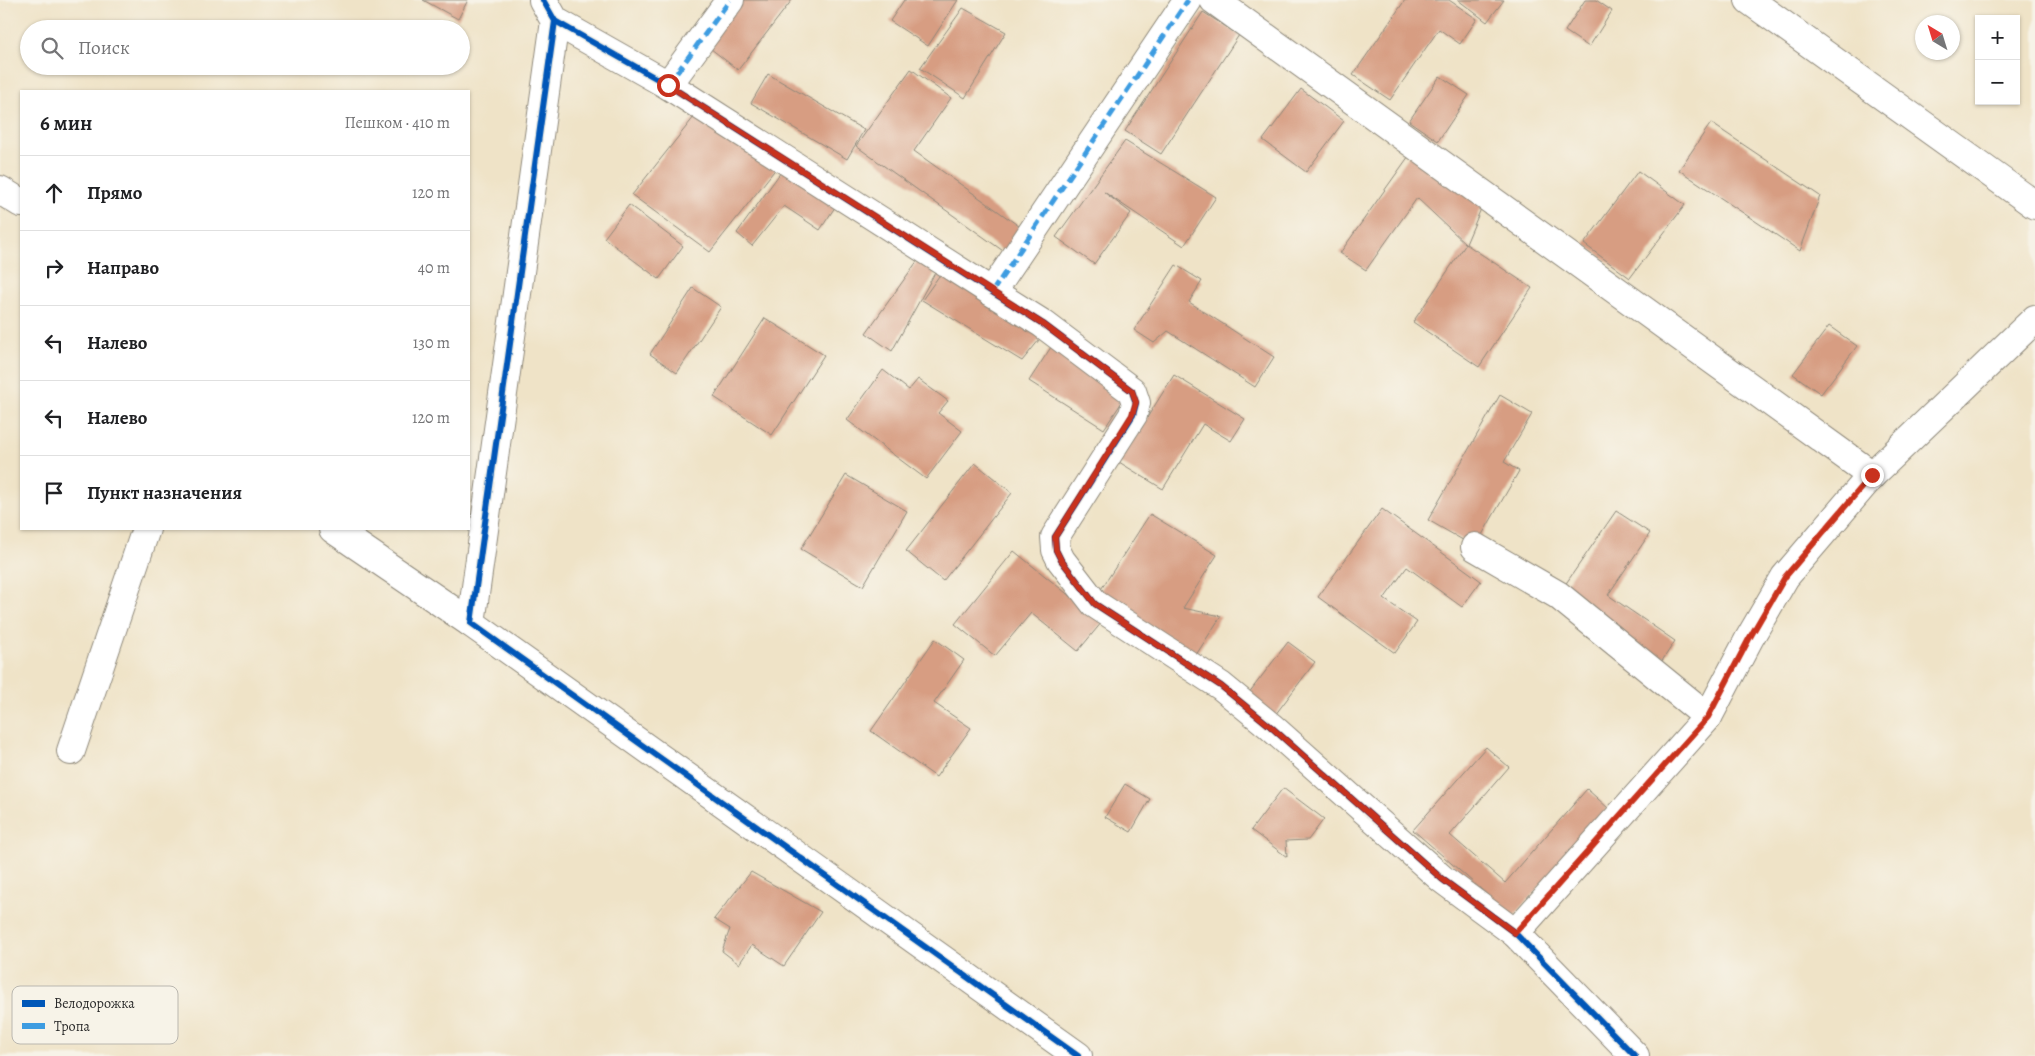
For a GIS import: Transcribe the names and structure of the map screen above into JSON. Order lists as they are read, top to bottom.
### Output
{
  "legend": ["Велодорожка", "Тропа"],
  "north": "top left",
  "page": {
    "map_buttons": ["+", "−"],
    "search": "Поиск",
    "heading": ["6 мин", "Пешком · 410 m"],
    "list": [
      ["Прямо", "120 m"],
      ["Направо", "40 m"],
      ["Налево", "130 m"],
      ["Налево", "120 m"],
      "Пункт назначения"
    ]
  }
}
